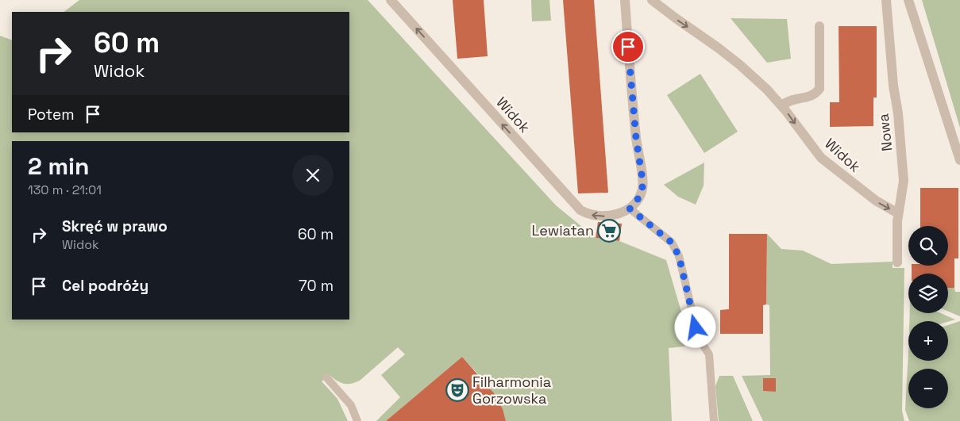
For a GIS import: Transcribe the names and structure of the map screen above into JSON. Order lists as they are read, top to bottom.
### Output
{
  "streets": {
    "street": ["Widok", "Nowa"]
  },
  "crossings": [
    ["Widok", "Nowa"]
  ],
  "places": {
    "supermarket": ["Lewiatan"],
    "theatre": ["Filharmonia Gorzowska"]
  },
  "page": {
    "turn": ["60 m", "Widok"],
    "then": "Potem",
    "heading": ["2 min", "130 m · 21:01"],
    "list": [
      {
        "name": "Skręć w prawo",
        "note": "Widok",
        "value": "60 m"
      },
      {
        "name": "Cel podróży",
        "value": "70 m"
      }
    ],
    "map_buttons": ["+", "−"]
  }
}
